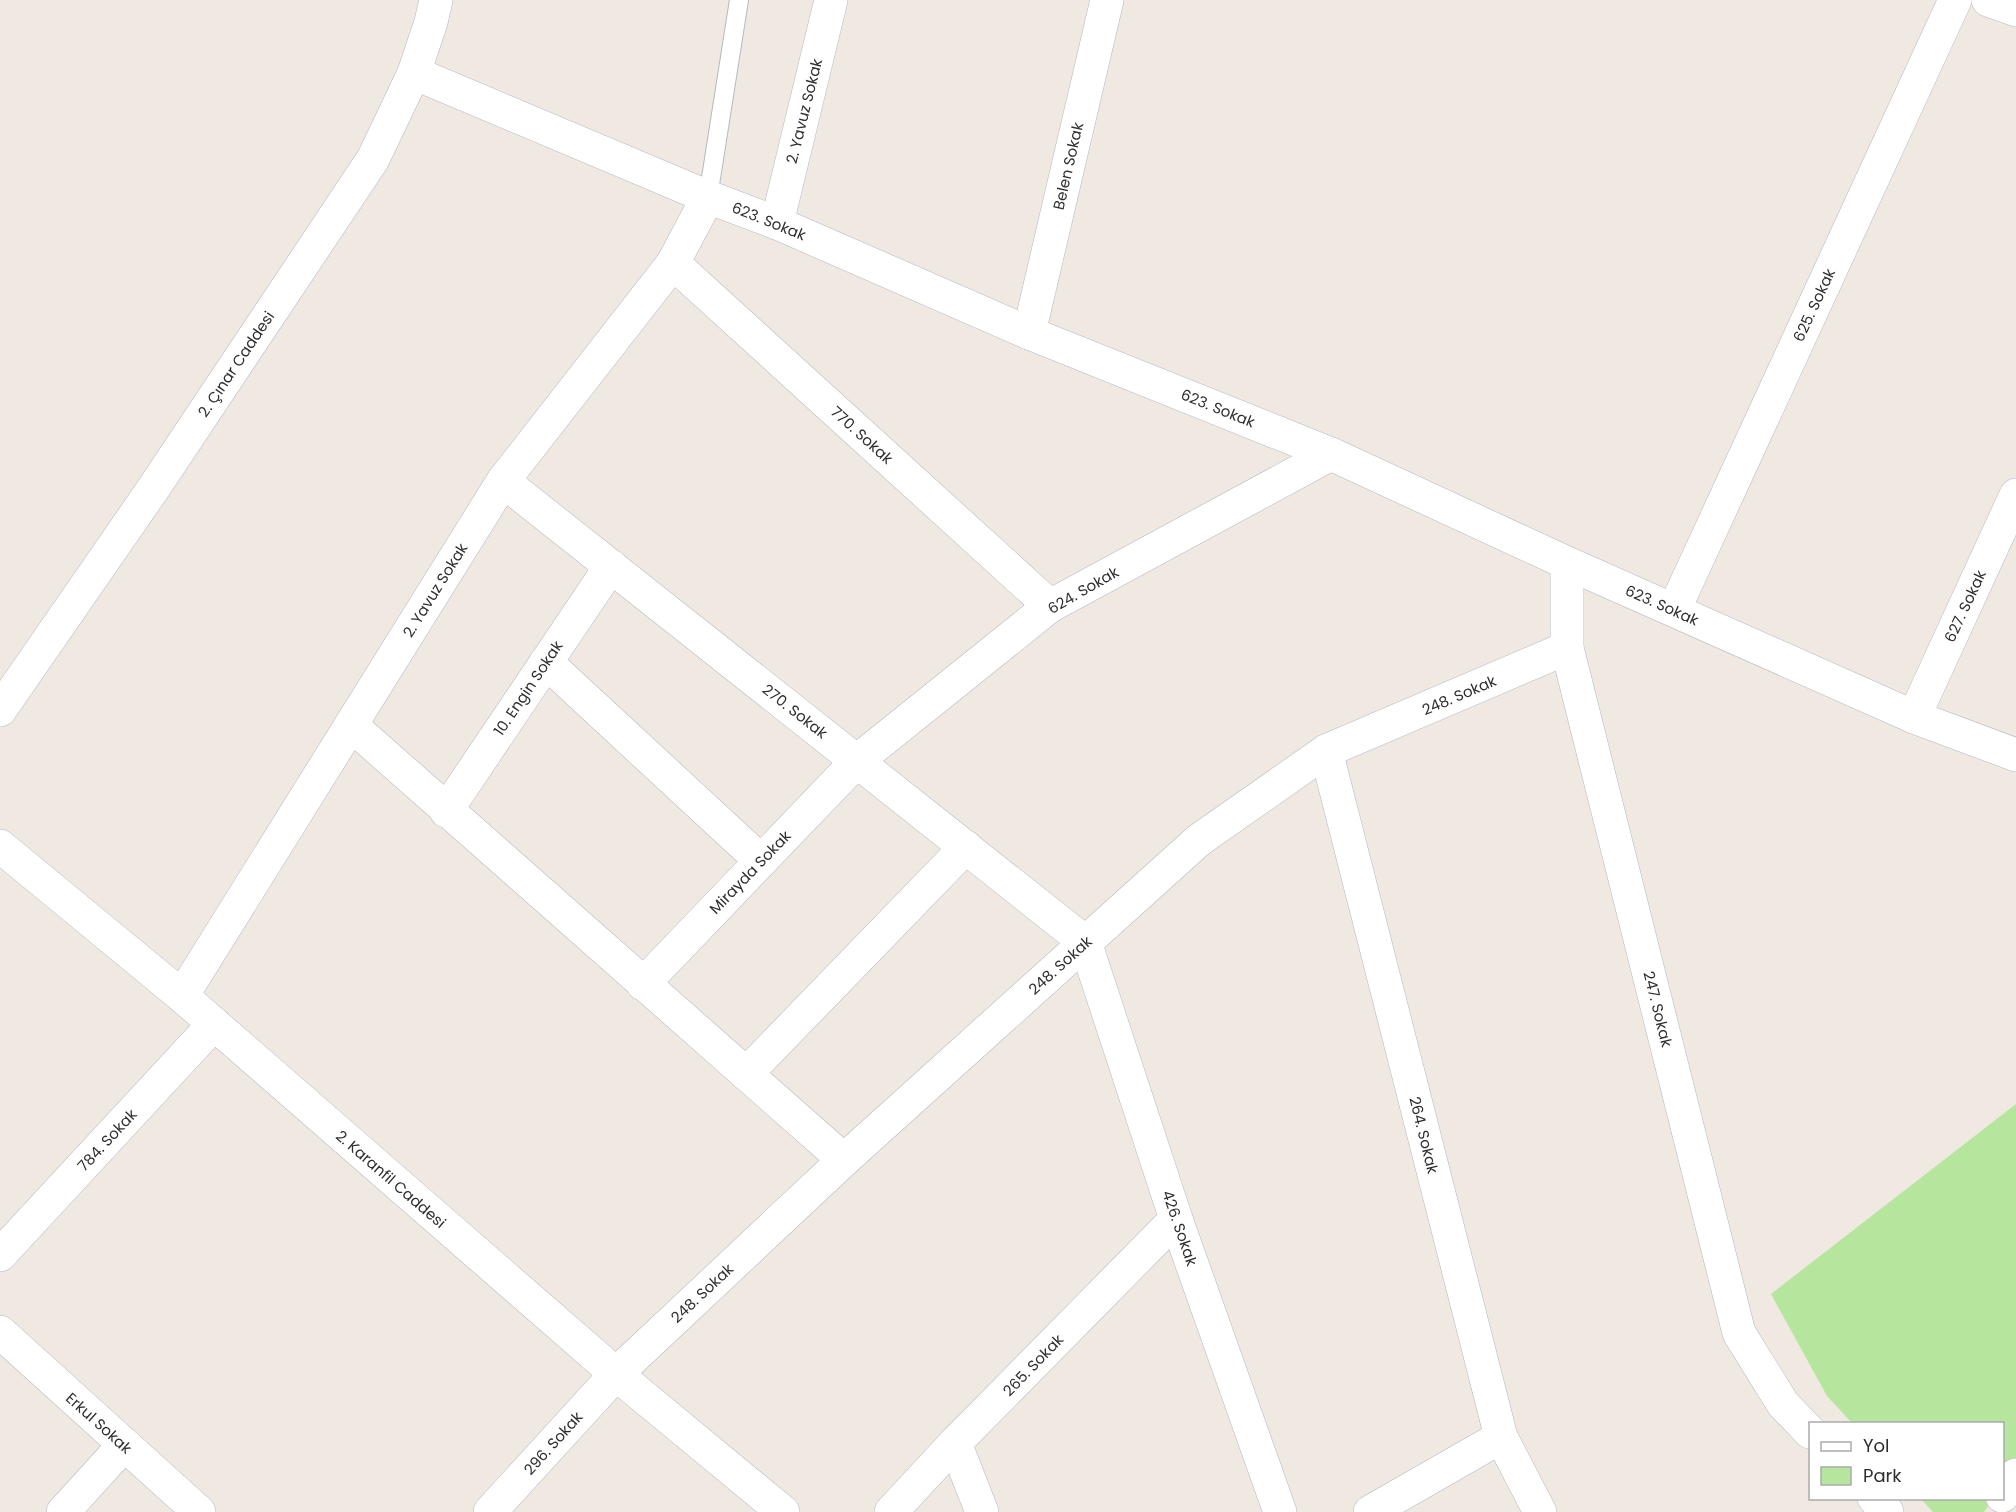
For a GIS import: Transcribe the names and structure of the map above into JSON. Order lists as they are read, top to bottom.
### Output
{
  "streets": {
    "street": [
      "2. Yavuz Sokak",
      "Belen Sokak",
      "623. Sokak",
      "625. Sokak",
      "2. Çınar Caddesi",
      "770. Sokak",
      "624. Sokak",
      "627. Sokak",
      "10. Engin Sokak",
      "248. Sokak",
      "270. Sokak",
      "Mirayda Sokak",
      "247. Sokak",
      "264. Sokak",
      "784. Sokak",
      "2. Karanfil Caddesi",
      "426. Sokak",
      "265. Sokak",
      "Erkul Sokak",
      "296. Sokak"
    ]
  },
  "crossings": [
    ["2. Yavuz Sokak", "623. Sokak"],
    ["2. Yavuz Sokak", "770. Sokak"],
    ["2. Yavuz Sokak", "270. Sokak"],
    ["2. Yavuz Sokak", "2. Karanfil Caddesi"],
    ["Belen Sokak", "623. Sokak"],
    ["623. Sokak", "625. Sokak"],
    ["623. Sokak", "2. Çınar Caddesi"],
    ["623. Sokak", "624. Sokak"],
    ["623. Sokak", "627. Sokak"],
    ["623. Sokak", "247. Sokak"],
    ["770. Sokak", "624. Sokak"],
    ["624. Sokak", "270. Sokak"],
    ["624. Sokak", "Mirayda Sokak"],
    ["10. Engin Sokak", "270. Sokak"],
    ["248. Sokak", "270. Sokak"],
    ["248. Sokak", "247. Sokak"],
    ["248. Sokak", "264. Sokak"],
    ["248. Sokak", "2. Karanfil Caddesi"],
    ["248. Sokak", "426. Sokak"],
    ["248. Sokak", "296. Sokak"],
    ["270. Sokak", "Mirayda Sokak"],
    ["270. Sokak", "426. Sokak"],
    ["784. Sokak", "2. Karanfil Caddesi"],
    ["2. Karanfil Caddesi", "296. Sokak"],
    ["426. Sokak", "265. Sokak"]
  ],
  "legend": ["Yol", "Park"]
}
